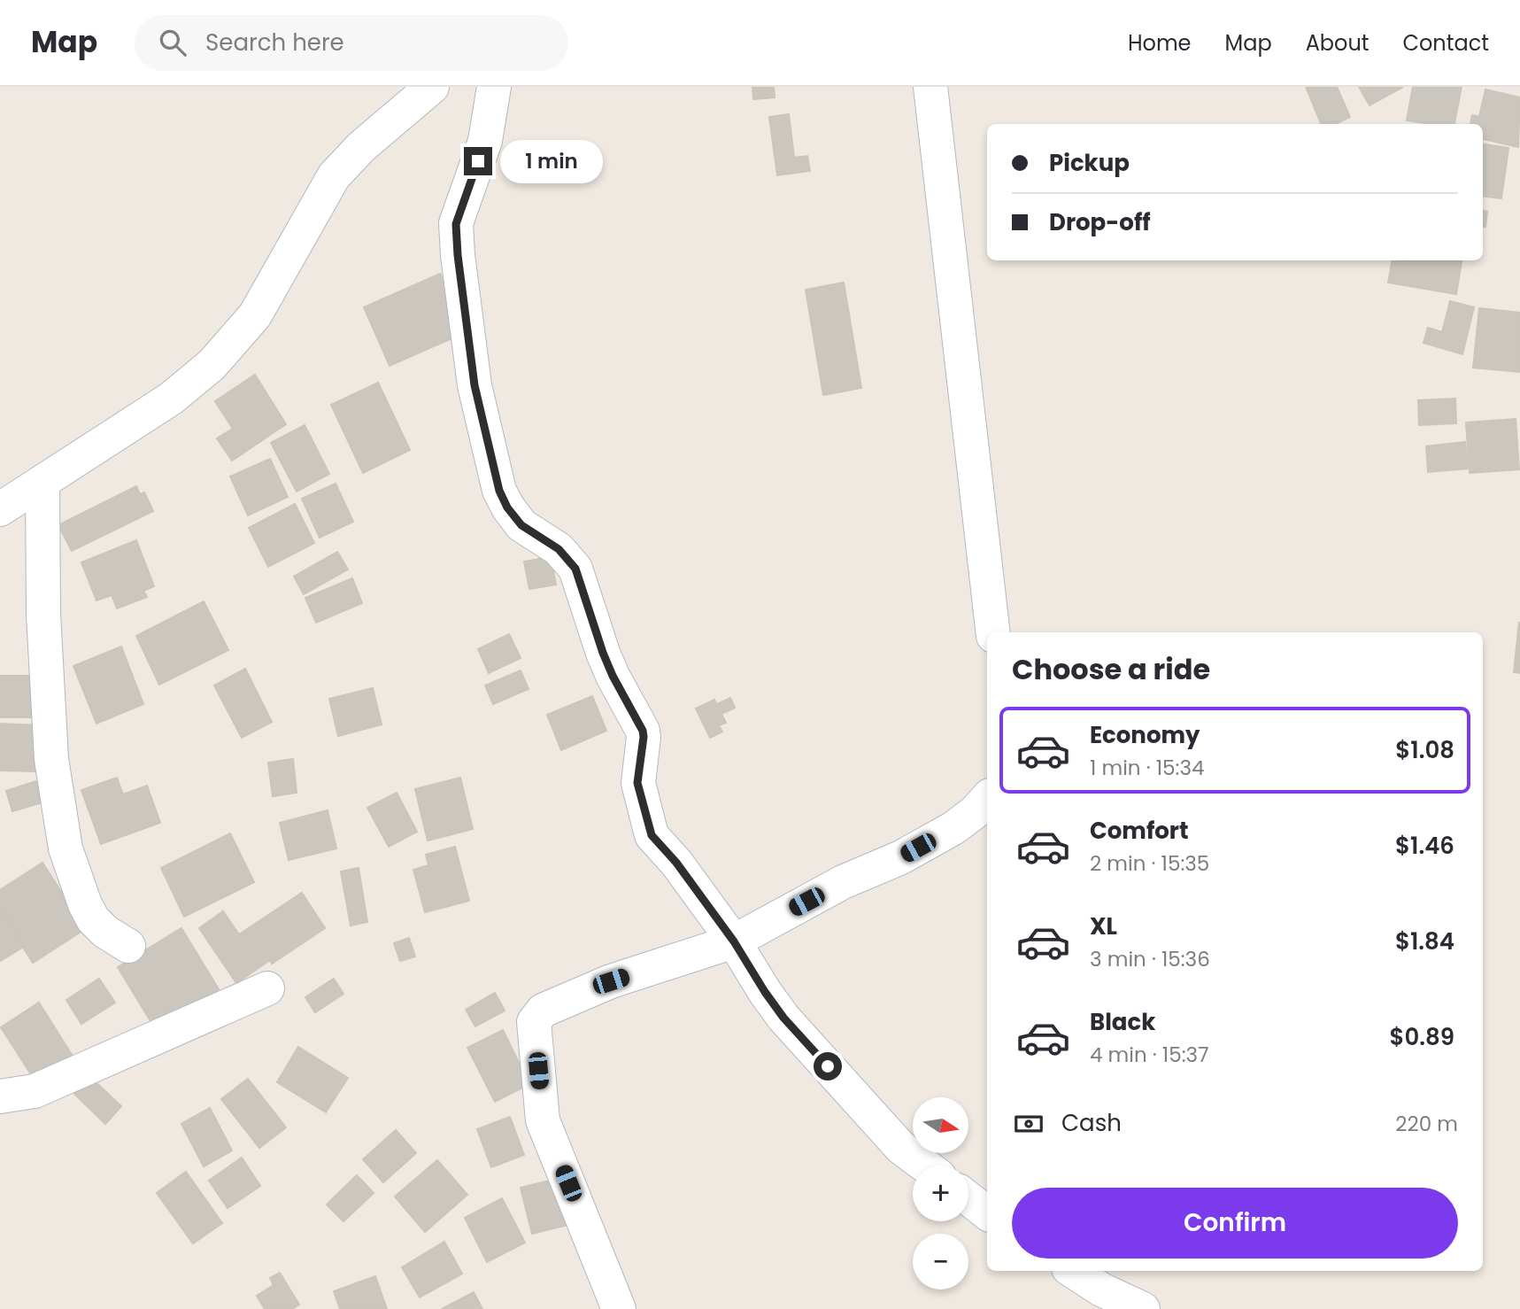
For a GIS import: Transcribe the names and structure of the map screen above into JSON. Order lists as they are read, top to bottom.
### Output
{
  "north": "right",
  "page": {
    "header": "Map",
    "search": "Search here",
    "nav": [
      "Home",
      "Map",
      "About",
      "Contact"
    ],
    "banner": ["Pickup", "Drop-off"],
    "bubble": "1 min",
    "heading": "Choose a ride",
    "list": [
      {
        "name": "Economy",
        "note": "1 min · 15:34",
        "value": "$1.08"
      },
      {
        "name": "Comfort",
        "note": "2 min · 15:35",
        "value": "$1.46"
      },
      {
        "name": "XL",
        "note": "3 min · 15:36",
        "value": "$1.84"
      },
      {
        "name": "Black",
        "note": "4 min · 15:37",
        "value": "$0.89"
      }
    ],
    "pay": ["Cash", "220 m"],
    "map_buttons": ["+", "−"],
    "buttons": "Confirm"
  }
}
